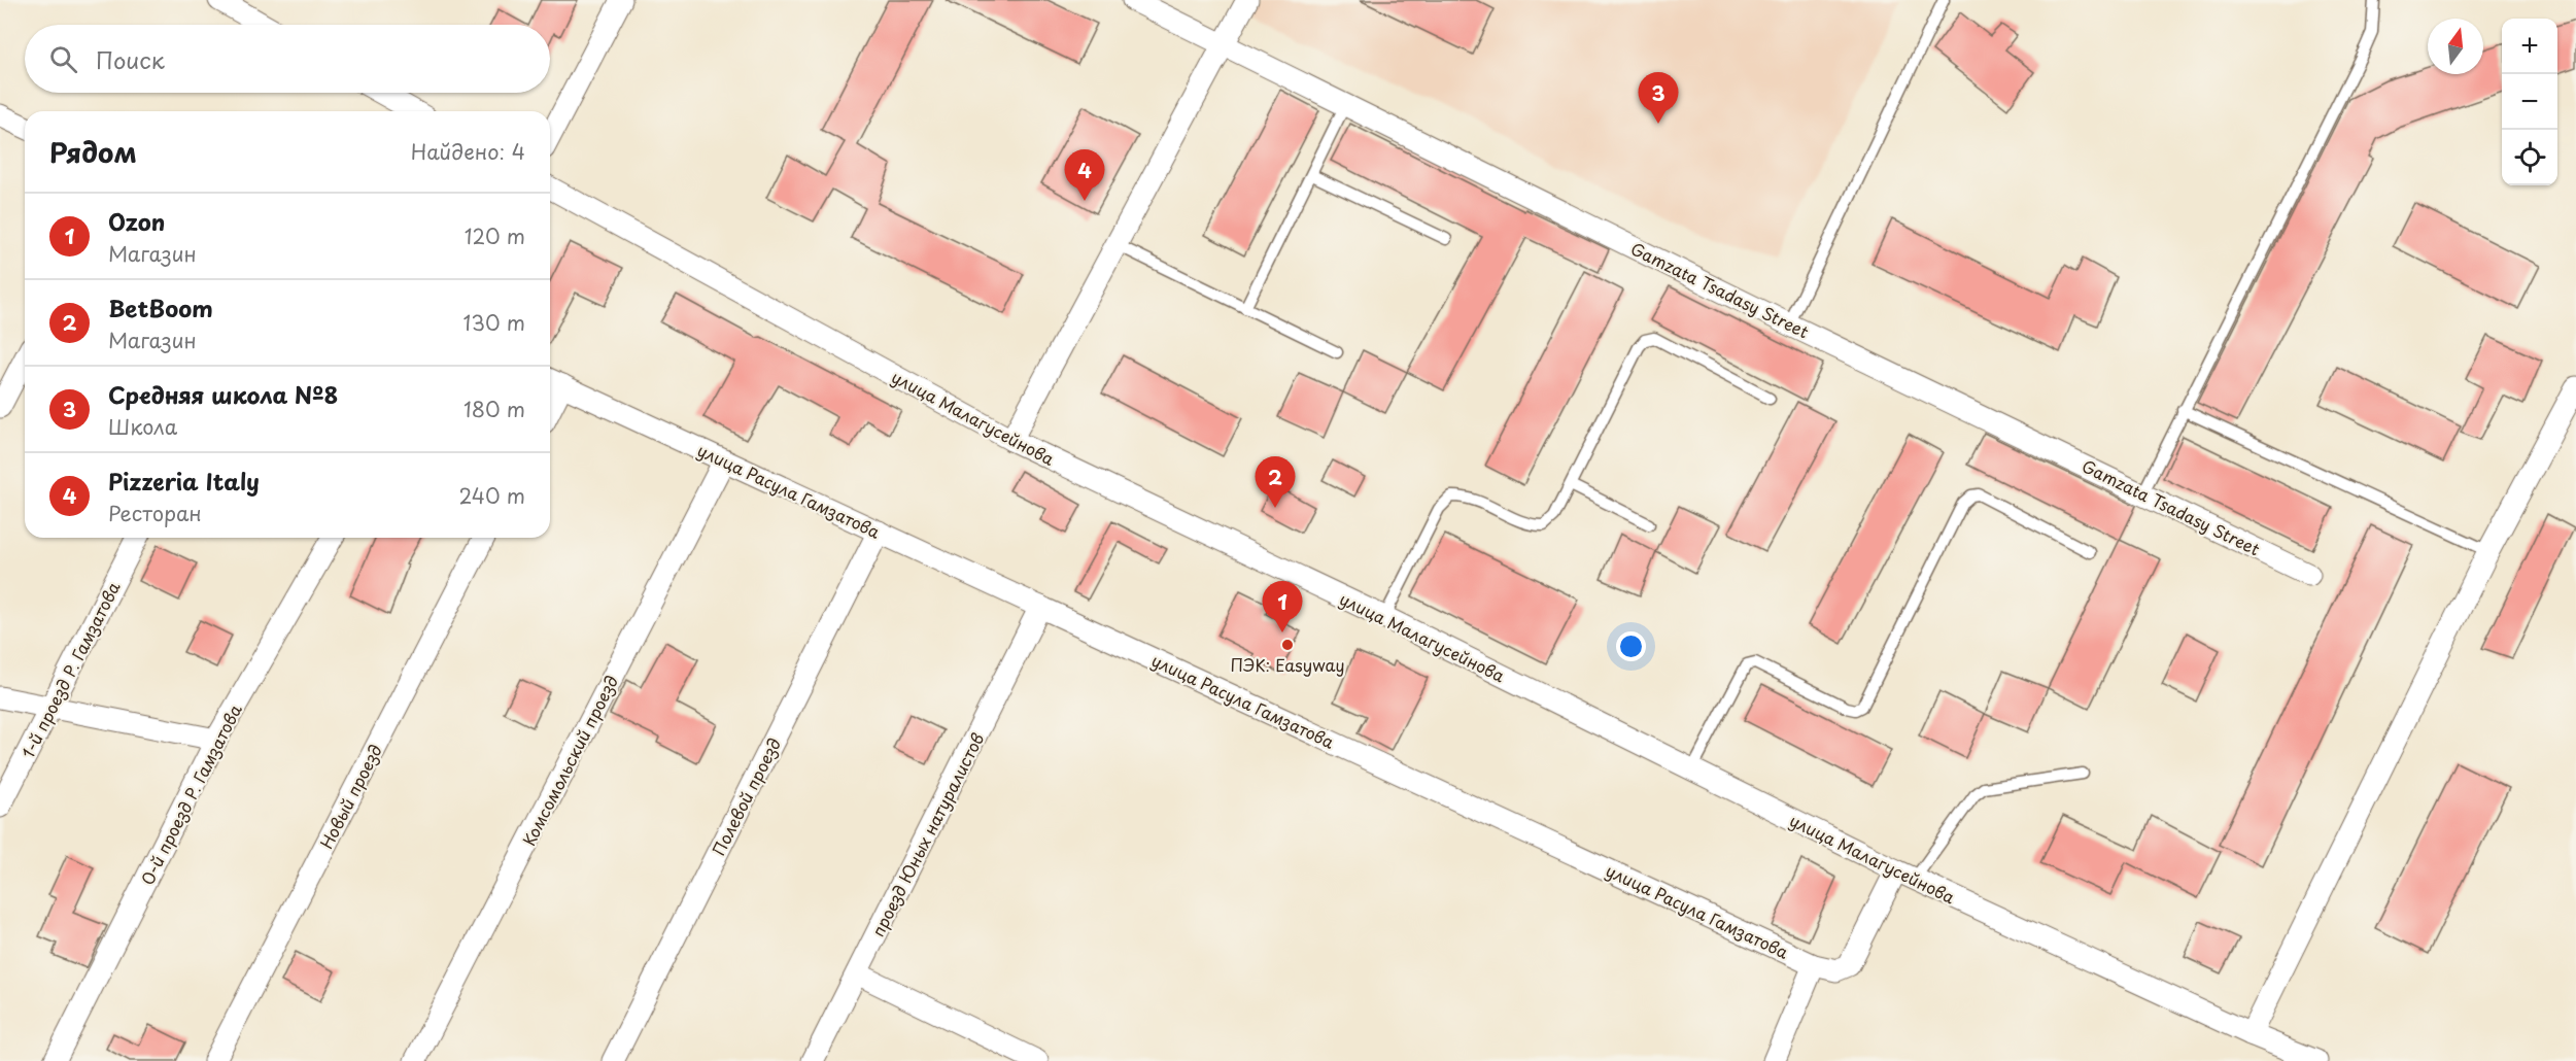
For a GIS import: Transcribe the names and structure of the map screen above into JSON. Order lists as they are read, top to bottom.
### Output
{
  "streets": {
    "street": [
      "Gamzata Tsadasy Street",
      "улица Малагусейнова",
      "улица Расула Гамзатова",
      "1-й проезд Р. Гамзатова",
      "Комсомольский проезд",
      "0-й проезд Р. Гамзатова",
      "Новый проезд",
      "Полевой проезд",
      "проезд Юных натуралистов"
    ]
  },
  "crossings": [
    ["улица Малагусейнова", "улица Расула Гамзатова"],
    ["улица Расула Гамзатова", "Комсомольский проезд"],
    ["улица Расула Гамзатова", "Полевой проезд"],
    ["улица Расула Гамзатова", "проезд Юных натуралистов"]
  ],
  "places": ["ПЭК: Easyway"],
  "north": "top",
  "page": {
    "map_buttons": ["+", "−"],
    "search": "Поиск",
    "pins": [
      "3",
      "4",
      "2",
      "1"
    ],
    "heading": ["Рядом", "Найдено: 4"],
    "list": [
      {
        "mark": "1",
        "name": "Ozon",
        "note": "Магазин",
        "value": "120 m"
      },
      {
        "mark": "2",
        "name": "BetBoom",
        "note": "Магазин",
        "value": "130 m"
      },
      {
        "mark": "3",
        "name": "Средняя школа №8",
        "note": "Школа",
        "value": "180 m"
      },
      {
        "mark": "4",
        "name": "Pizzeria Italy",
        "note": "Ресторан",
        "value": "240 m"
      }
    ]
  }
}
